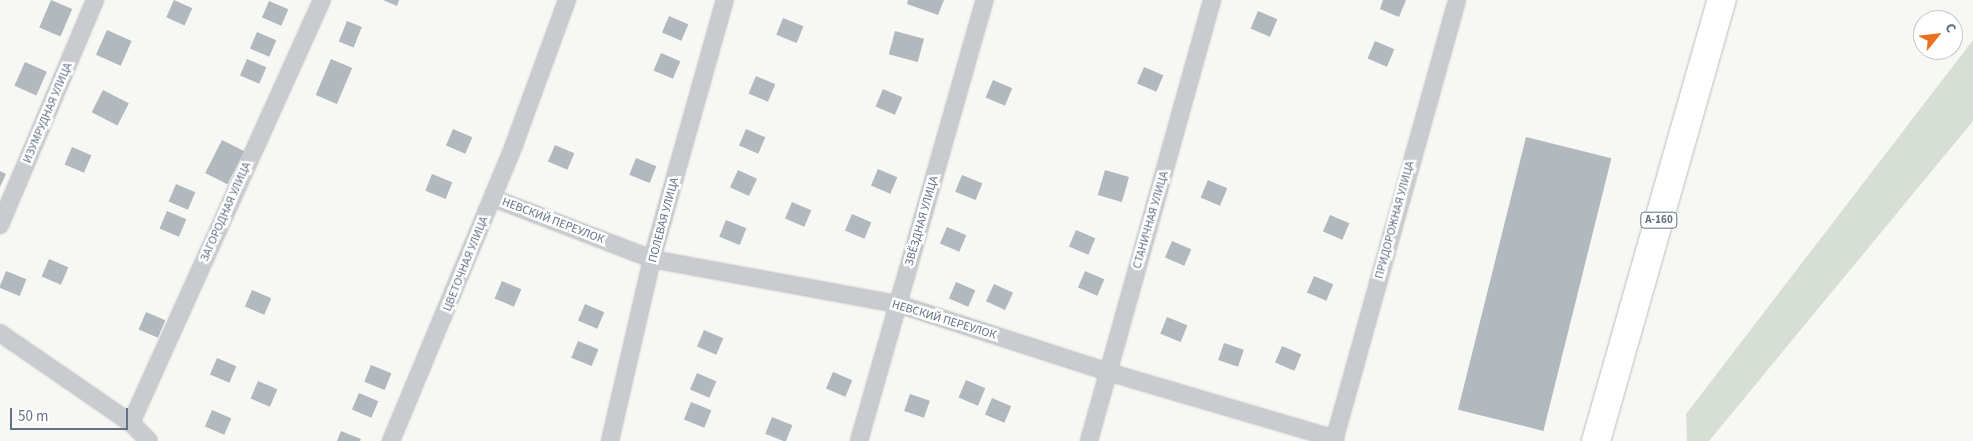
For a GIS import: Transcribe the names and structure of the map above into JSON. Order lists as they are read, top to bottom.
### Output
{
  "streets": {
    "highway": ["А-160"],
    "street": [
      "ИЗУМРУДНАЯ УЛИЦА",
      "ЗАГОРОДНАЯ УЛИЦА",
      "ПОЛЕВАЯ УЛИЦА",
      "СТАНИЧНАЯ УЛИЦА",
      "ПРИДОРОЖНАЯ УЛИЦА",
      "НЕВСКИЙ ПЕРЕУЛОК",
      "ЗВЁЗДНАЯ УЛИЦА",
      "ЦВЕТОЧНАЯ УЛИЦА"
    ]
  },
  "crossings": [
    ["ПОЛЕВАЯ УЛИЦА", "НЕВСКИЙ ПЕРЕУЛОК"],
    ["СТАНИЧНАЯ УЛИЦА", "НЕВСКИЙ ПЕРЕУЛОК"],
    ["ПРИДОРОЖНАЯ УЛИЦА", "НЕВСКИЙ ПЕРЕУЛОК"],
    ["НЕВСКИЙ ПЕРЕУЛОК", "ЗВЁЗДНАЯ УЛИЦА"],
    ["НЕВСКИЙ ПЕРЕУЛОК", "ЦВЕТОЧНАЯ УЛИЦА"]
  ],
  "scale_bar": "50 m",
  "north": "top right"
}
